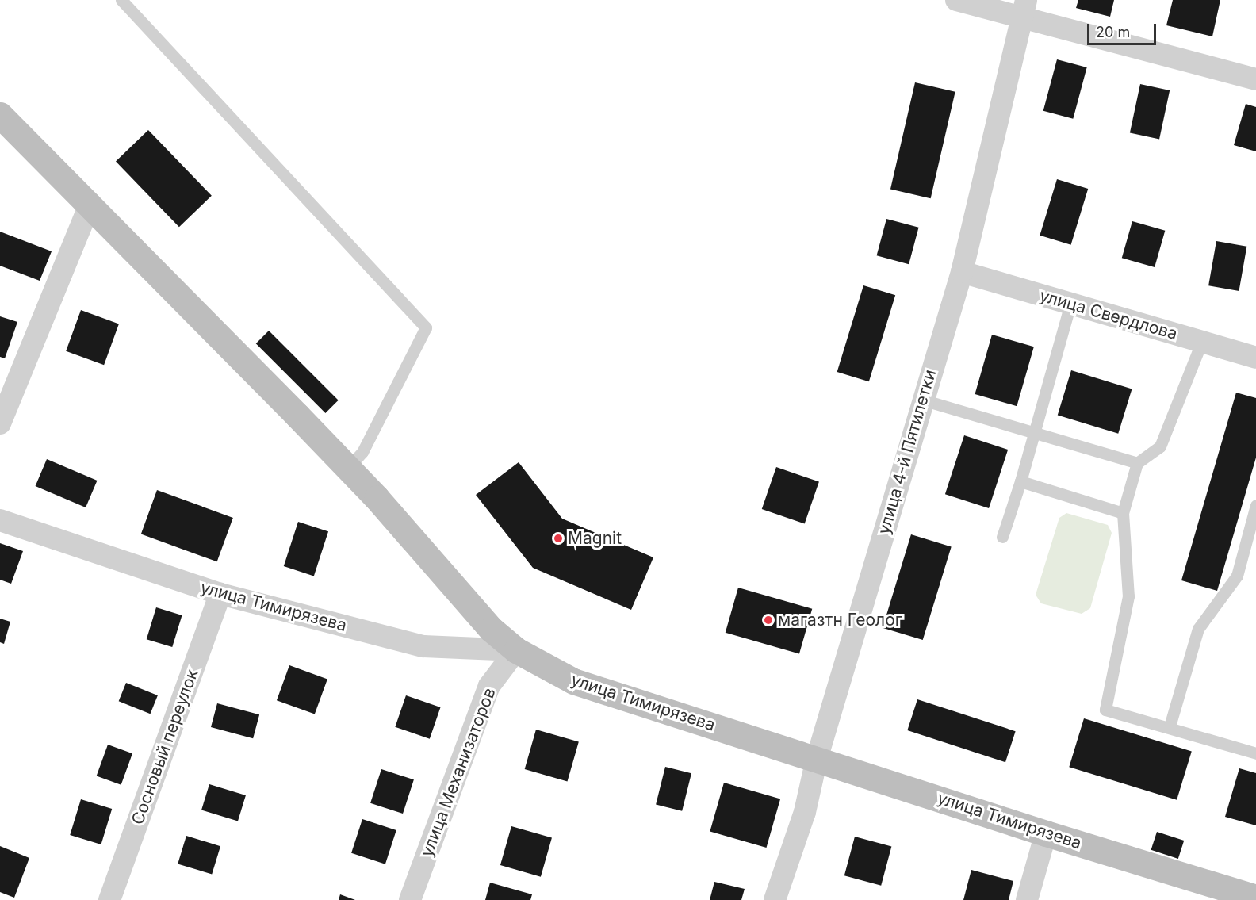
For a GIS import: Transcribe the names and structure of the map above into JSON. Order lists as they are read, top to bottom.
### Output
{
  "streets": {
    "main road": ["улица Тимирязева"],
    "street": [
      "улица Свердлова",
      "улица 4-й Пятилетки",
      "Сосновый переулок",
      "улица Механизаторов"
    ]
  },
  "crossings": [
    ["улица Свердлова", "улица 4-й Пятилетки"],
    ["улица 4-й Пятилетки", "улица Тимирязева"],
    ["улица Тимирязева", "Сосновый переулок"],
    ["улица Тимирязева", "улица Механизаторов"]
  ],
  "places": ["Magnit", "магазтн Геолог"],
  "scale_bar": "20 m"
}
